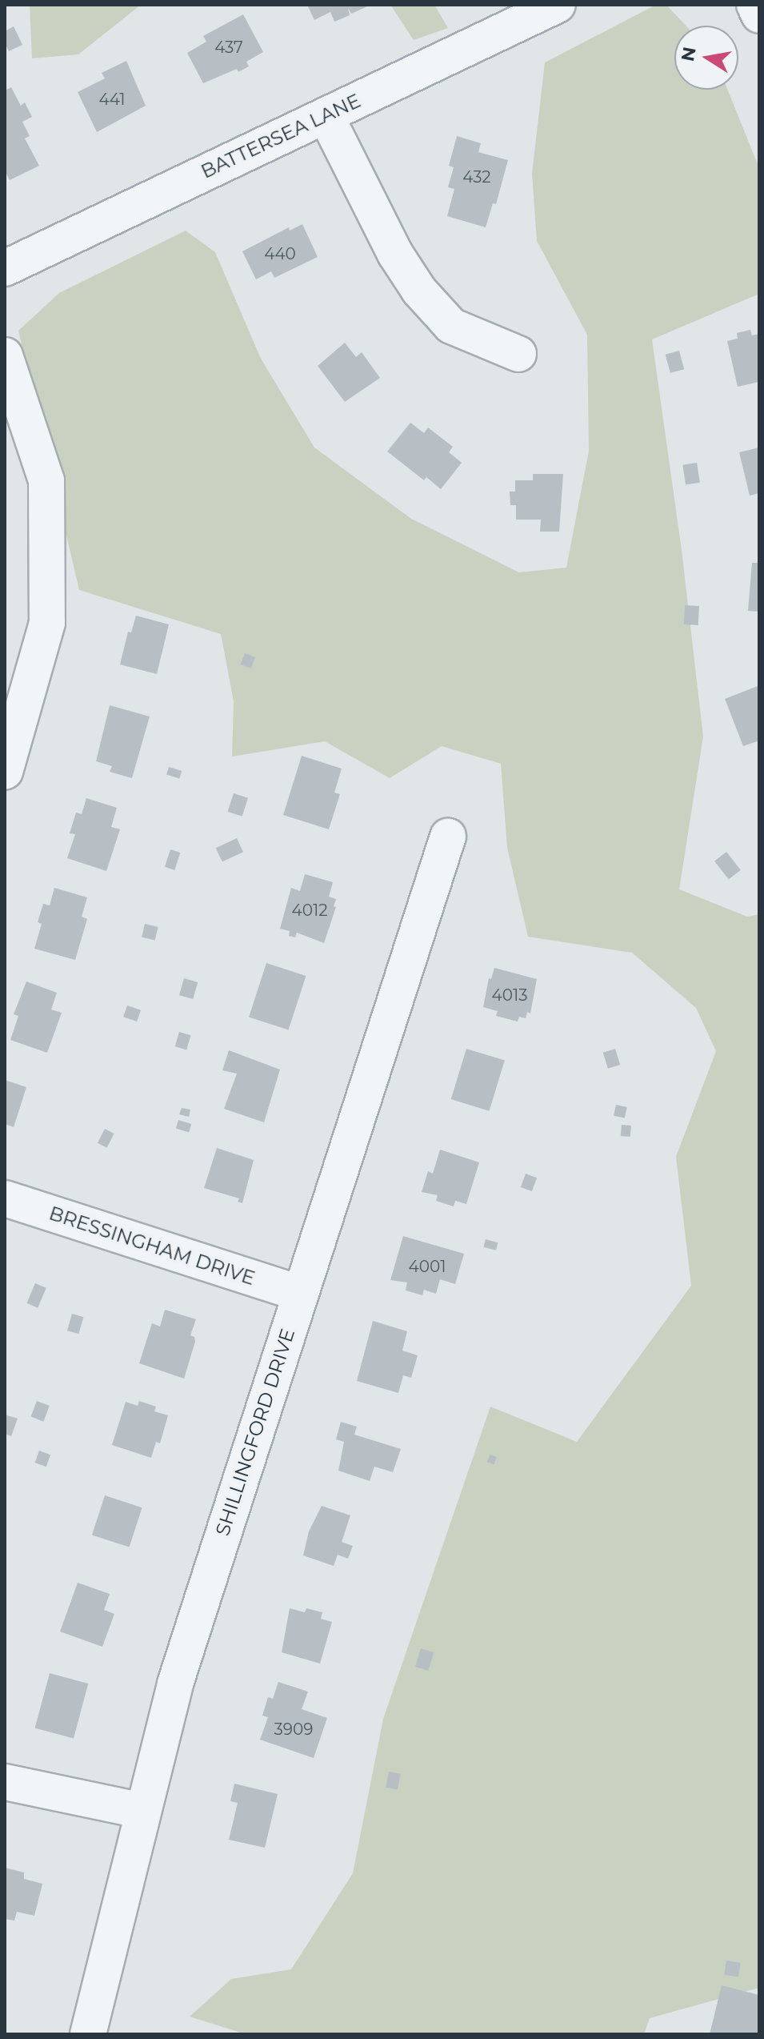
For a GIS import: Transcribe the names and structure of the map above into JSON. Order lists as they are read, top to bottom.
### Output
{
  "streets": {
    "street": ["BATTERSEA LANE", "BRESSINGHAM DRIVE", "SHILLINGFORD DRIVE"]
  },
  "crossings": [
    ["BRESSINGHAM DRIVE", "SHILLINGFORD DRIVE"]
  ],
  "house_numbers": [
    "437",
    "441",
    "432",
    "440",
    "4012",
    "4013",
    "4001",
    "3909"
  ],
  "north": "left"
}
